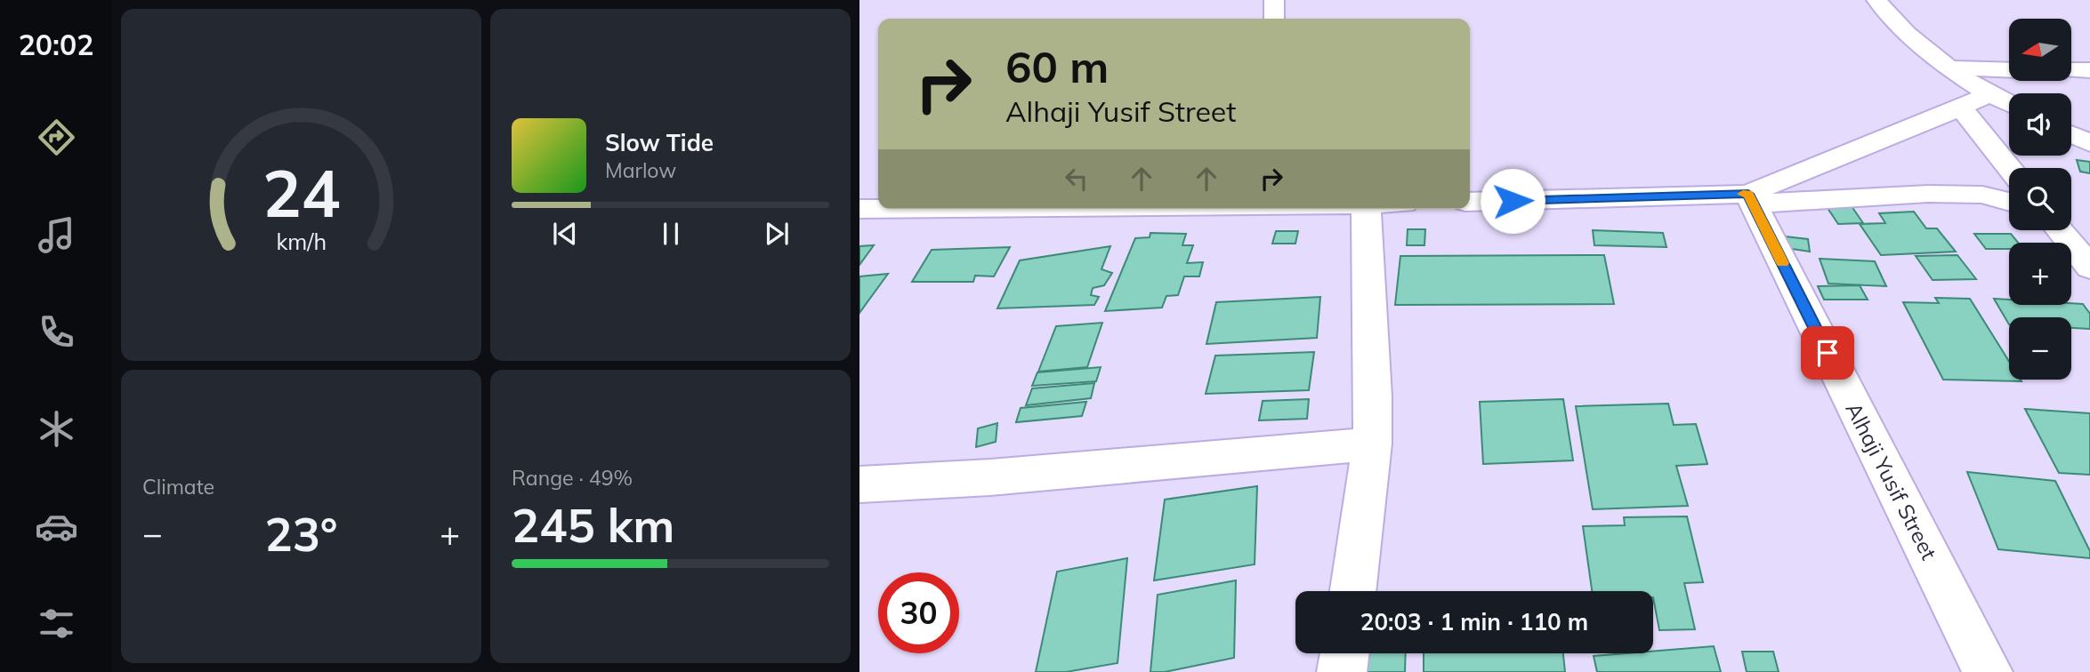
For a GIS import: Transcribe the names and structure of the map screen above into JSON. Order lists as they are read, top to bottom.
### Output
{
  "streets": {
    "street": ["Alhaji Yusif Street"]
  },
  "north": "left",
  "page": {
    "tabs": "20:02",
    "map_buttons": ["+", "−"],
    "turn": ["60 m", "Alhaji Yusif Street"],
    "song": ["Slow Tide", "Marlow"],
    "tile": [
      "Climate",
      ["Range · 49%", "245 km"]
    ],
    "heat": ["−", "23°", "+"],
    "limit": "30",
    "trip": "20:03 · 1 min · 110 m",
    "gauge": ["24", "km/h"]
  }
}
